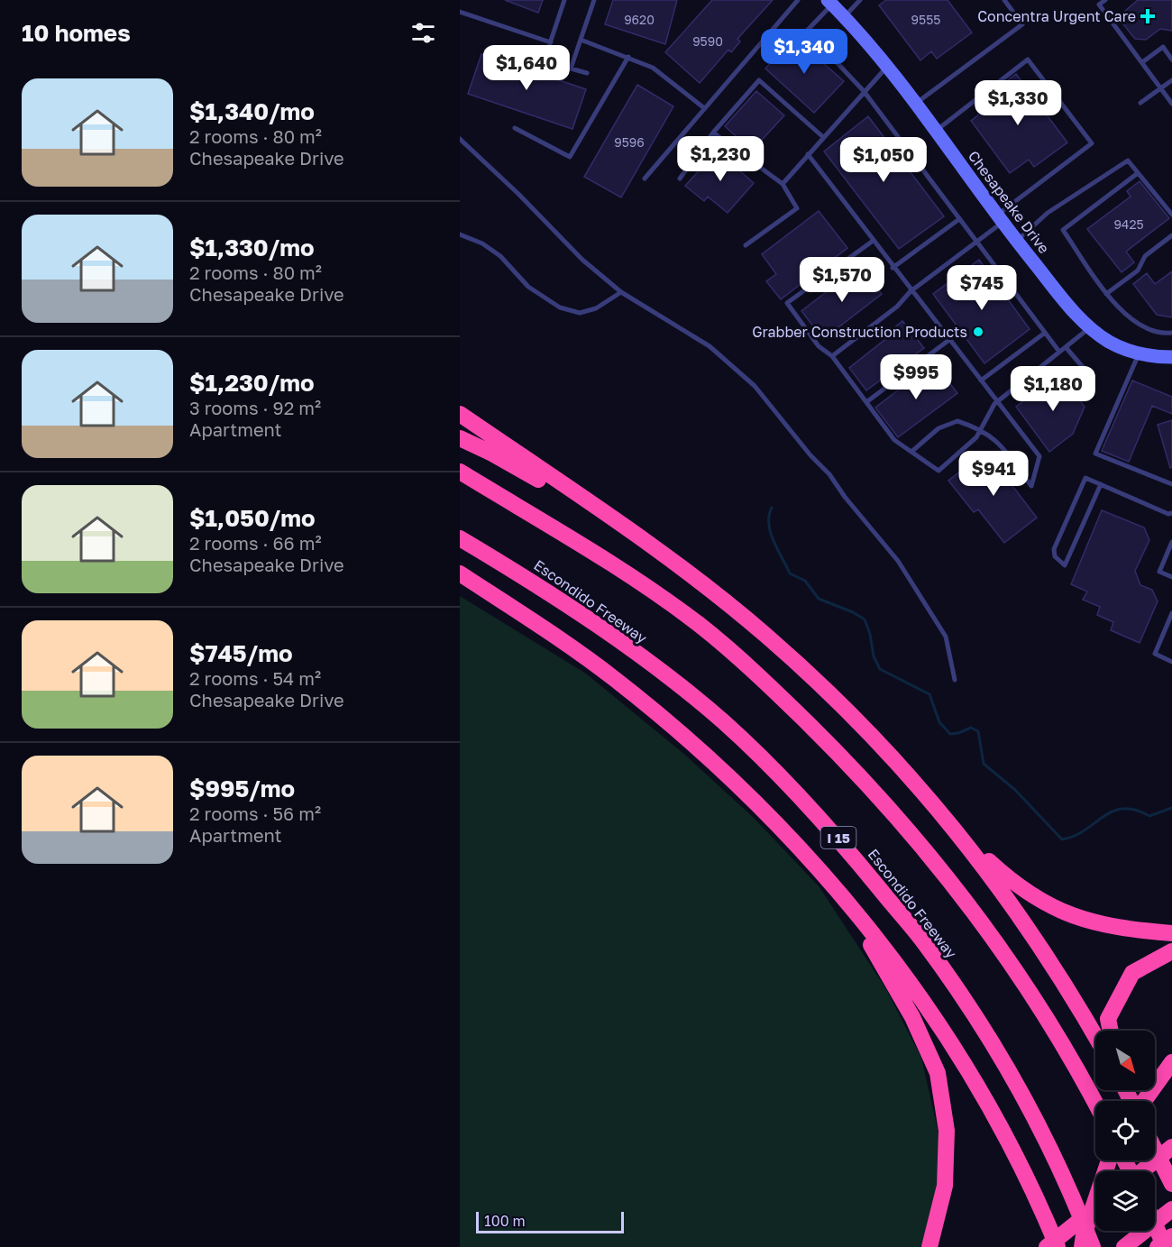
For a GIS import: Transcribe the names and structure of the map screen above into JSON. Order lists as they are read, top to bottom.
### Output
{
  "streets": {
    "highway": ["Escondido Freeway", "I 15"],
    "street": ["Chesapeake Drive"]
  },
  "places": {
    "health": ["Concentra Urgent Care"],
    "other": ["Grabber Construction Products"]
  },
  "house_numbers": [
    "9620",
    "9555",
    "9590",
    "9596",
    "9425"
  ],
  "scale_bar": "100 m",
  "north": "bottom right",
  "page": {
    "heading": "10 homes",
    "price": [
      "$1,340",
      "$1,640",
      "$1,330",
      "$1,230",
      "$1,050",
      "$1,570",
      "$745",
      "$995",
      "$1,180",
      "$941"
    ],
    "list": [
      {
        "name": "$1,340/mo",
        "note": "2 rooms · 80 m² · Chesapeake Drive"
      },
      {
        "name": "$1,330/mo",
        "note": "2 rooms · 80 m² · Chesapeake Drive"
      },
      {
        "name": "$1,230/mo",
        "note": "3 rooms · 92 m² · Apartment"
      },
      {
        "name": "$1,050/mo",
        "note": "2 rooms · 66 m² · Chesapeake Drive"
      },
      {
        "name": "$745/mo",
        "note": "2 rooms · 54 m² · Chesapeake Drive"
      },
      {
        "name": "$995/mo",
        "note": "2 rooms · 56 m² · Apartment"
      }
    ],
    "scale": "100 m"
  }
}
